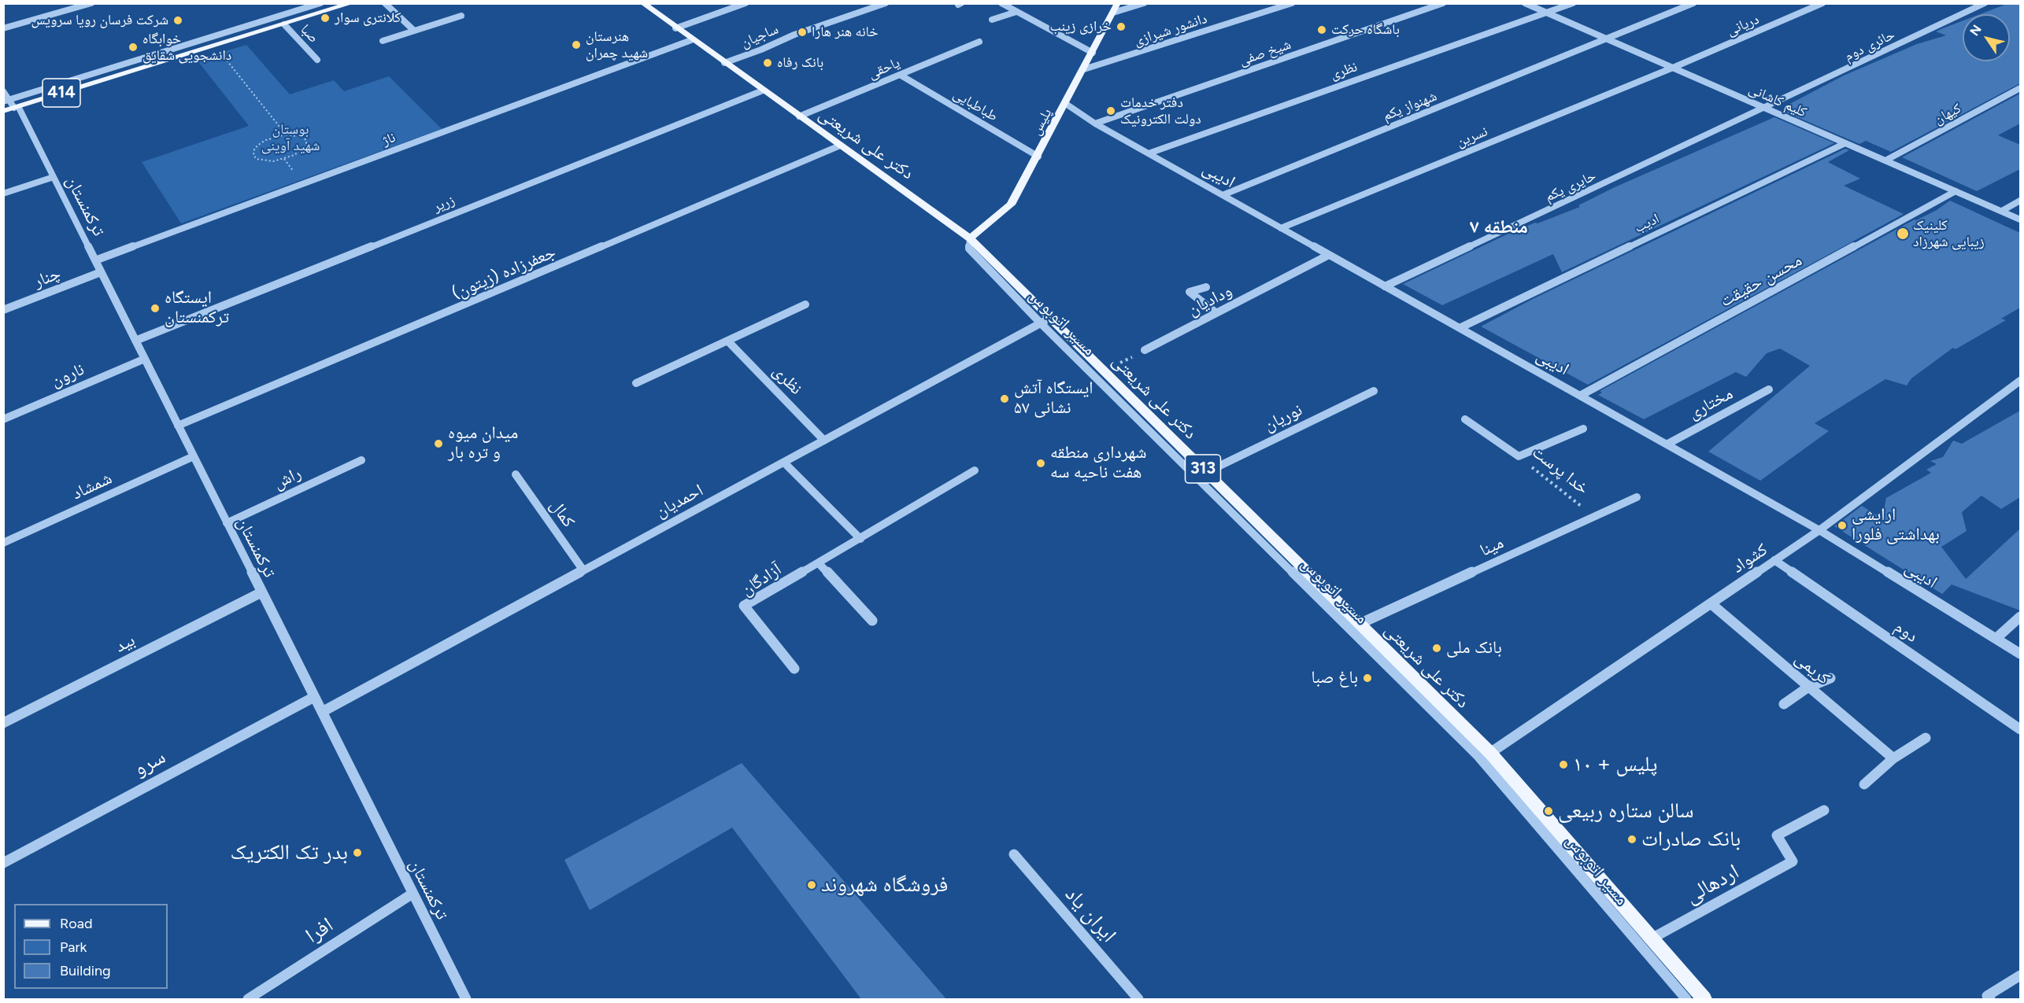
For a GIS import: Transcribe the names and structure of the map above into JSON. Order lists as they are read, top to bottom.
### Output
{
  "streets": {
    "main road": [
      "414",
      "پلیس",
      "دکتر علی شریعتی",
      "313"
    ],
    "street": [
      "دریانی",
      "دانشور شیرازی",
      "صبا",
      "ساجیان",
      "حائری دوم",
      "شیخ صفی",
      "یاحقی",
      "نظری",
      "کلیم کاشانی",
      "طباطبایی",
      "شهنواز یکم",
      "کیهان",
      "نسرین",
      "ناژ",
      "ادیبی",
      "حایری یکم",
      "زریر",
      "ترکمنستان",
      "ادیب",
      "جعفرزاده (زیتون)",
      "چنار",
      "محسن حقیقت",
      "ودادیان",
      "مسیر اتوبوس",
      "نارون",
      "مختاری",
      "نوریان",
      "خدا پرست",
      "راش",
      "شمشاد",
      "احمدیان",
      "کمال",
      "مینا",
      "کشواد",
      "آزادگان",
      "دوم",
      "بید",
      "کریمی",
      "سرو",
      "اردهالی",
      "ایران یاد",
      "افرا"
    ]
  },
  "crossings": [
    ["دریانی", "کلیم کاشانی"],
    ["دریانی", "نسرین"],
    ["دانشور شیرازی", "پلیس"],
    ["صبا", "414"],
    ["ساجیان", "دکتر علی شریعتی"],
    ["حائری دوم", "کلیم کاشانی"],
    ["حائری دوم", "حایری یکم"],
    ["شیخ صفی", "ادیبی"],
    ["یاحقی", "طباطبایی"],
    ["یاحقی", "دکتر علی شریعتی"],
    ["نظری", "کلیم کاشانی"],
    ["نظری", "ادیبی"],
    ["نظری", "احمدیان"],
    ["414", "ترکمنستان"],
    ["کلیم کاشانی", "شهنواز یکم"],
    ["کلیم کاشانی", "کیهان"],
    ["کلیم کاشانی", "نسرین"],
    ["کلیم کاشانی", "حایری یکم"],
    ["کلیم کاشانی", "ادیب"],
    ["کلیم کاشانی", "محسن حقیقت"],
    ["طباطبایی", "پلیس"],
    ["شهنواز یکم", "ادیبی"],
    ["پلیس", "دکتر علی شریعتی"],
    ["پلیس", "ادیبی"],
    ["نسرین", "ادیبی"],
    ["ناژ", "دکتر علی شریعتی"],
    ["ناژ", "ترکمنستان"],
    ["دکتر علی شریعتی", "زریر"],
    ["دکتر علی شریعتی", "جعفرزاده (زیتون)"],
    ["دکتر علی شریعتی", "مسیر اتوبوس"],
    ["دکتر علی شریعتی", "نوریان"],
    ["دکتر علی شریعتی", "احمدیان"],
    ["دکتر علی شریعتی", "مینا"],
    ["دکتر علی شریعتی", "کشواد"],
    ["دکتر علی شریعتی", "اردهالی"],
    ["ادیبی", "حایری یکم"],
    ["ادیبی", "ادیب"],
    ["ادیبی", "محسن حقیقت"],
    ["ادیبی", "ودادیان"],
    ["ادیبی", "مختاری"],
    ["ادیبی", "کشواد"],
    ["زریر", "ترکمنستان"],
    ["ترکمنستان", "جعفرزاده (زیتون)"],
    ["ترکمنستان", "چنار"],
    ["ترکمنستان", "نارون"],
    ["ترکمنستان", "راش"],
    ["ترکمنستان", "شمشاد"],
    ["ترکمنستان", "احمدیان"],
    ["ترکمنستان", "بید"],
    ["ترکمنستان", "سرو"],
    ["ترکمنستان", "افرا"],
    ["مسیر اتوبوس", "احمدیان"],
    ["خدا پرست", "مینا"],
    ["احمدیان", "کمال"],
    ["کشواد", "دوم"],
    ["کشواد", "کریمی"]
  ],
  "districts": ["منطقه ۷"],
  "parks": ["بوستان شهید آوینی"],
  "places": [
    "کلانتری سوار",
    "شرکت فرسان رویا سرویس",
    "خرازی زینب",
    "باشگاه حرکت",
    "خانه هنر هارا",
    "هنرستان شهید چمران",
    "خوابگاه دانشجویی شقایق",
    "بانک رفاه",
    "دفتر خدمات دولت الکترونیک",
    "کلینیک زیبایی شهرزاد",
    "ایستگاه ترکمنستان",
    "ایستگاه آتش نشانی ۵۷",
    "میدان میوه و تره بار",
    "شهرداری منطقه هفت ناحیه سه",
    "ارایشی بهداشتی فلورا",
    "بانک ملی",
    "باغ صبا",
    "پلیس + ۱۰",
    "سالن ستاره ربیعی",
    "بانک صادرات",
    "بدر تک الکتریک",
    "فروشگاه شهروند"
  ],
  "legend": ["Road", "Park", "Building"],
  "north": "top left"
}
